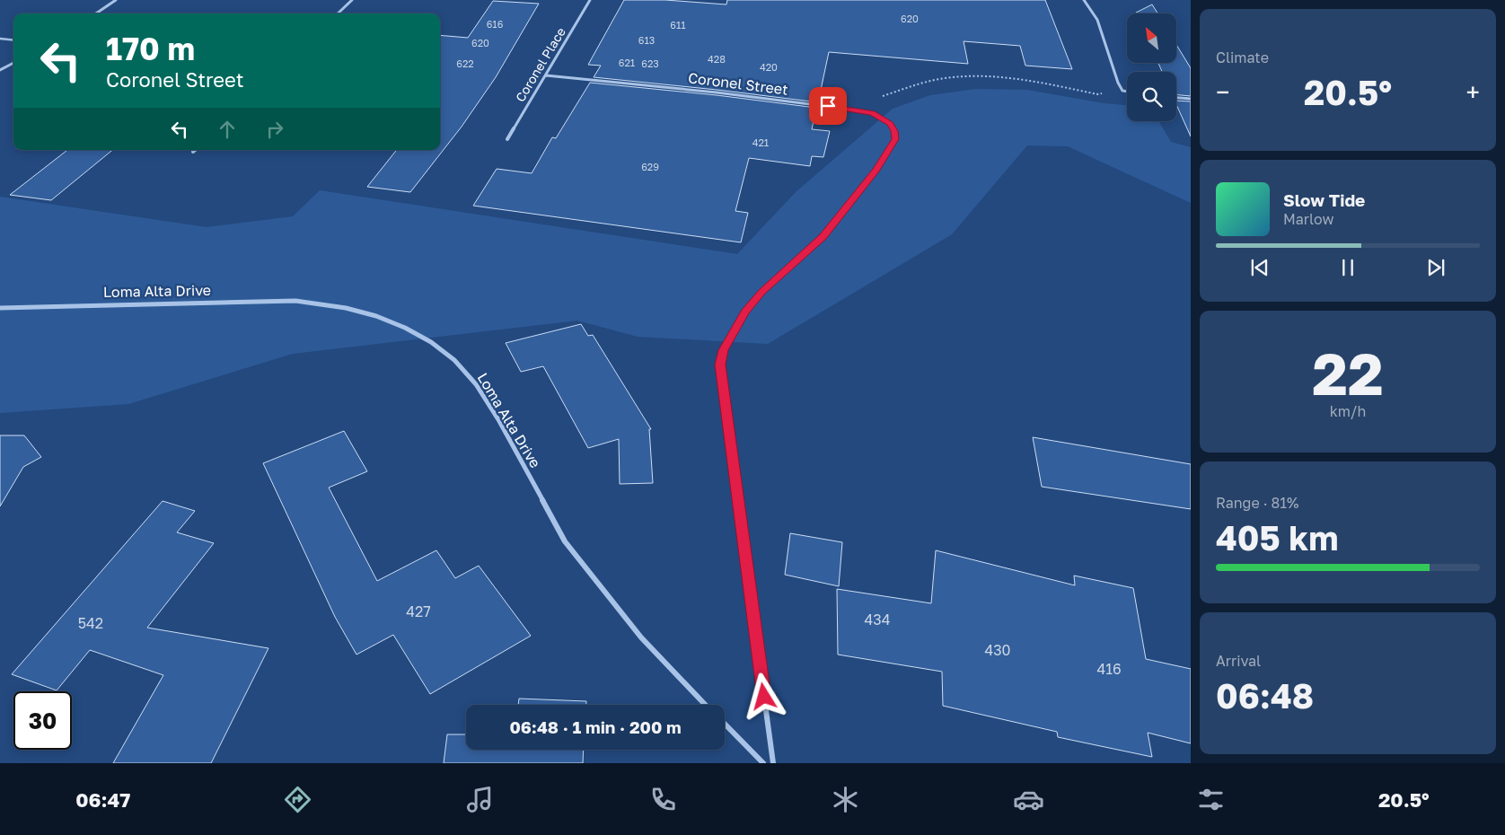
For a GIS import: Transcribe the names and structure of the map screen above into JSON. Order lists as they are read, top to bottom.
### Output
{
  "streets": {
    "street": ["Coronel Place", "Coronel Street", "Loma Alta Drive"]
  },
  "crossings": [
    ["Coronel Place", "Coronel Street"]
  ],
  "house_numbers": [
    "620",
    "616",
    "611",
    "613",
    "620",
    "428",
    "621",
    "622",
    "623",
    "420",
    "421",
    "629",
    "427",
    "434",
    "542",
    "430",
    "416"
  ],
  "north": "top left",
  "page": {
    "tile": [
      "Climate",
      ["22", "km/h"],
      ["Range · 81%", "405 km"],
      ["Arrival", "06:48"]
    ],
    "turn": ["170 m", "Coronel Street"],
    "heat": ["−", "20.5°", "+"],
    "song": ["Slow Tide", "Marlow"],
    "limit": "30",
    "trip": "06:48 · 1 min · 200 m",
    "tabs": ["06:47", "20.5°"]
  }
}
